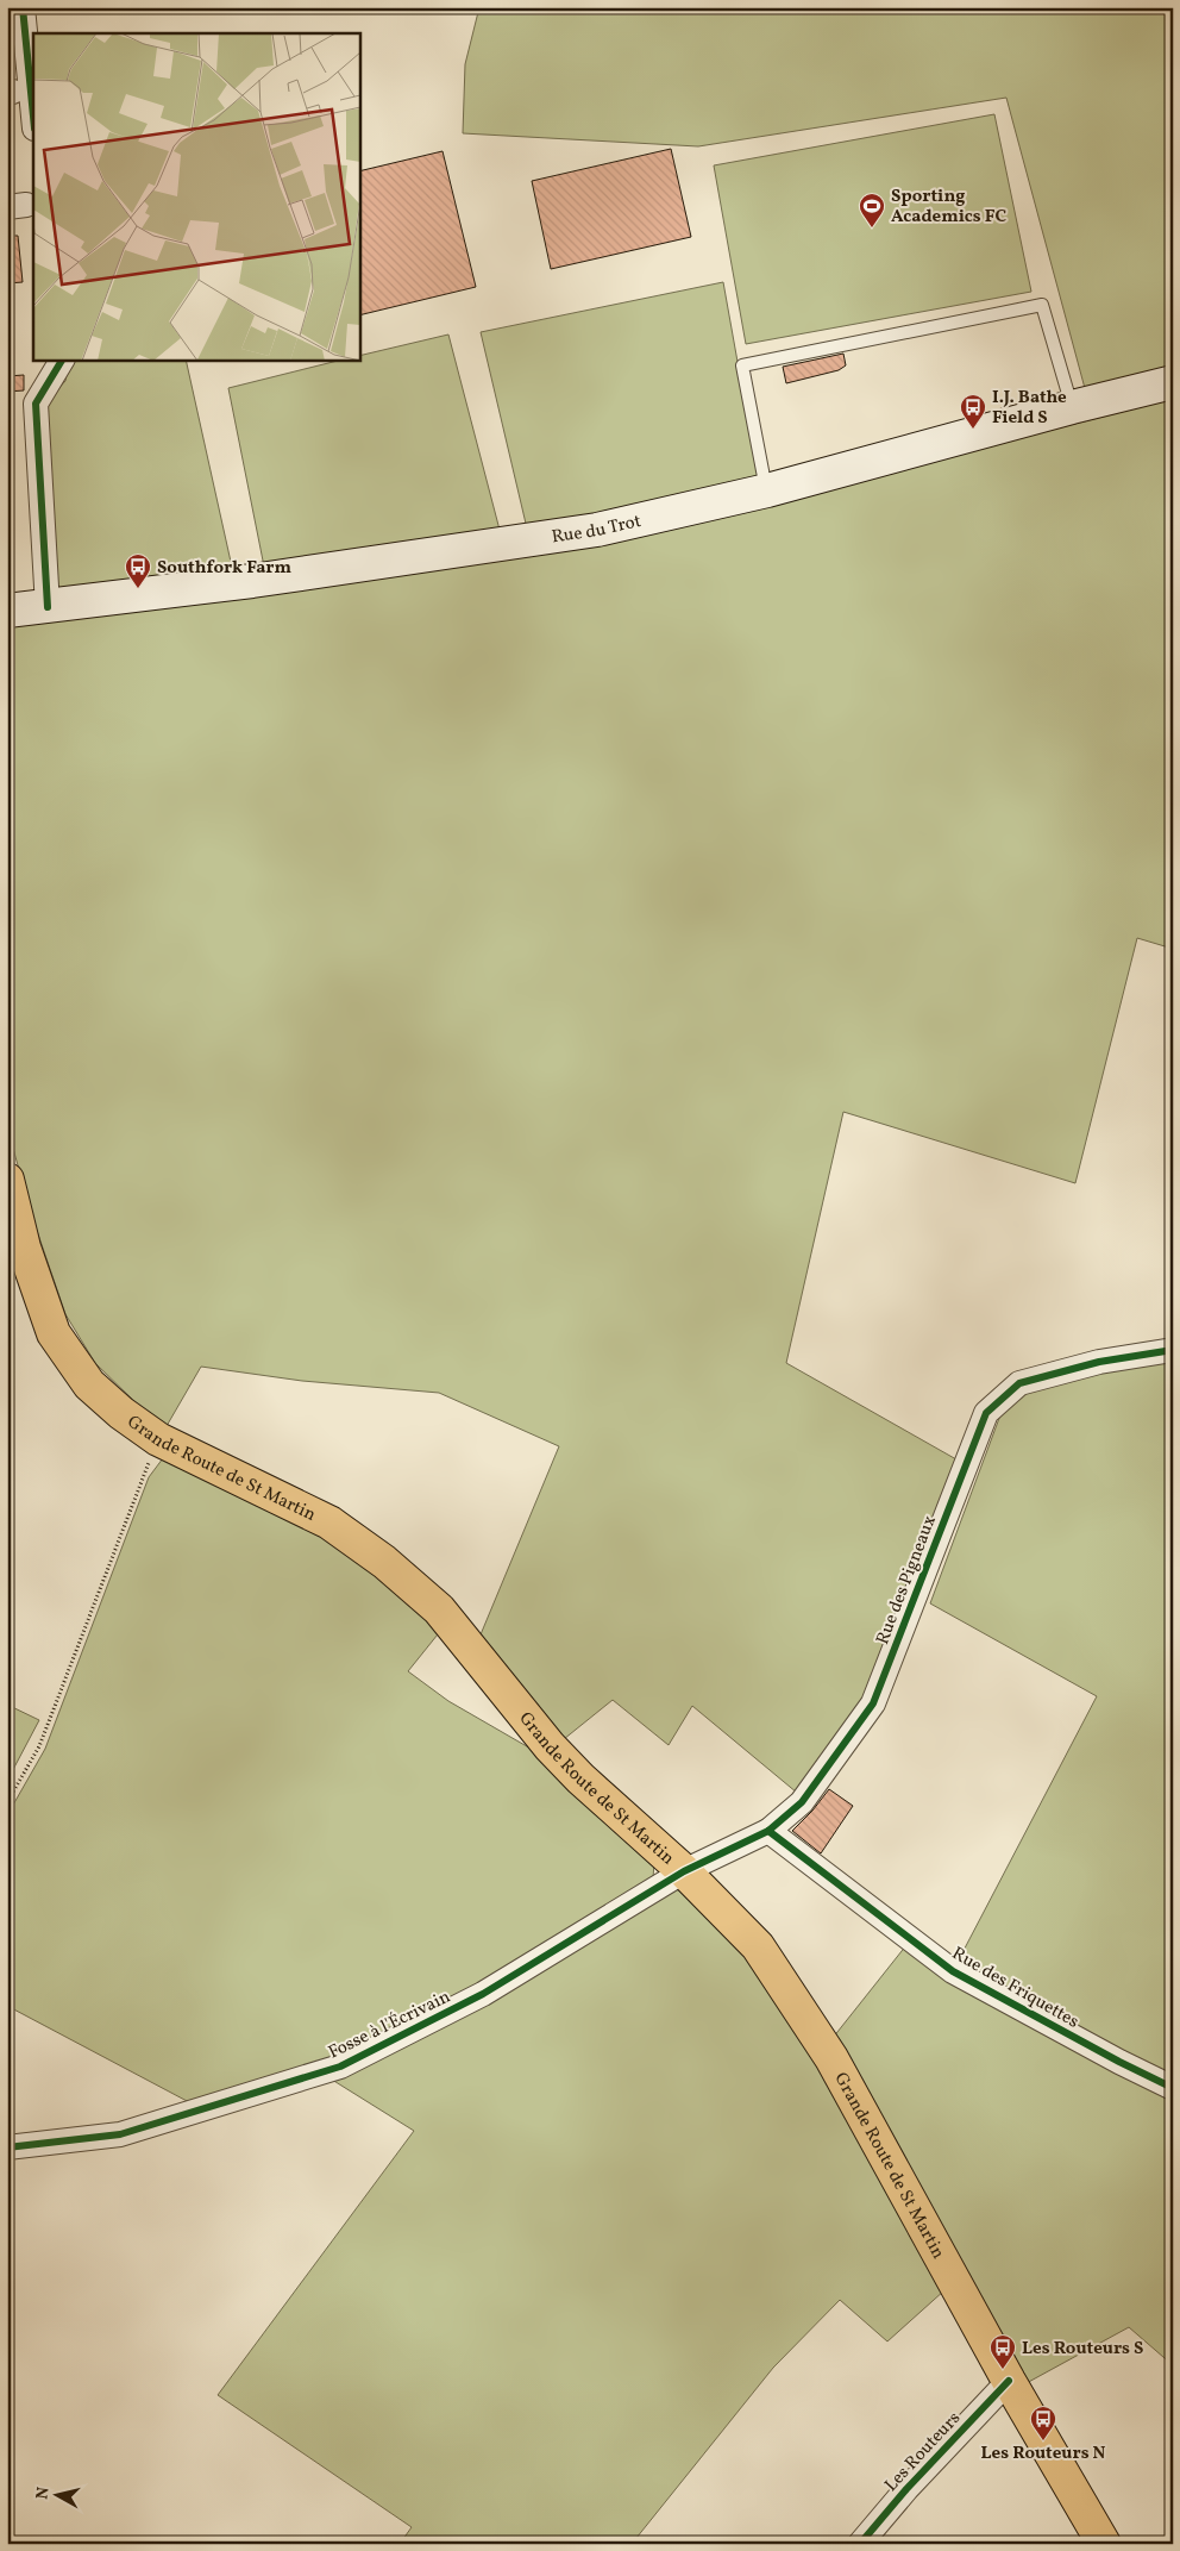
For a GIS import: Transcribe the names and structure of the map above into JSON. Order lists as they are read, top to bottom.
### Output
{
  "streets": {
    "main road": ["Rue du Trot", "Grande Route de St Martin"],
    "street": [
      "Rue des Pigneaux",
      "Rue des Friquettes",
      "Fosse à l'Écrivain",
      "Les Routeurs"
    ]
  },
  "crossings": [
    ["Grande Route de St Martin", "Rue des Pigneaux"],
    ["Grande Route de St Martin", "Fosse à l'Écrivain"],
    ["Grande Route de St Martin", "Les Routeurs"],
    ["Rue des Pigneaux", "Rue des Friquettes"],
    ["Rue des Pigneaux", "Fosse à l'Écrivain"]
  ],
  "places": {
    "sports": ["Sporting Academics FC"],
    "bus stop": [
      "I.J. Bathe Field S",
      "Southfork Farm",
      "Les Routeurs S",
      "Les Routeurs N"
    ]
  },
  "north": "left"
}
